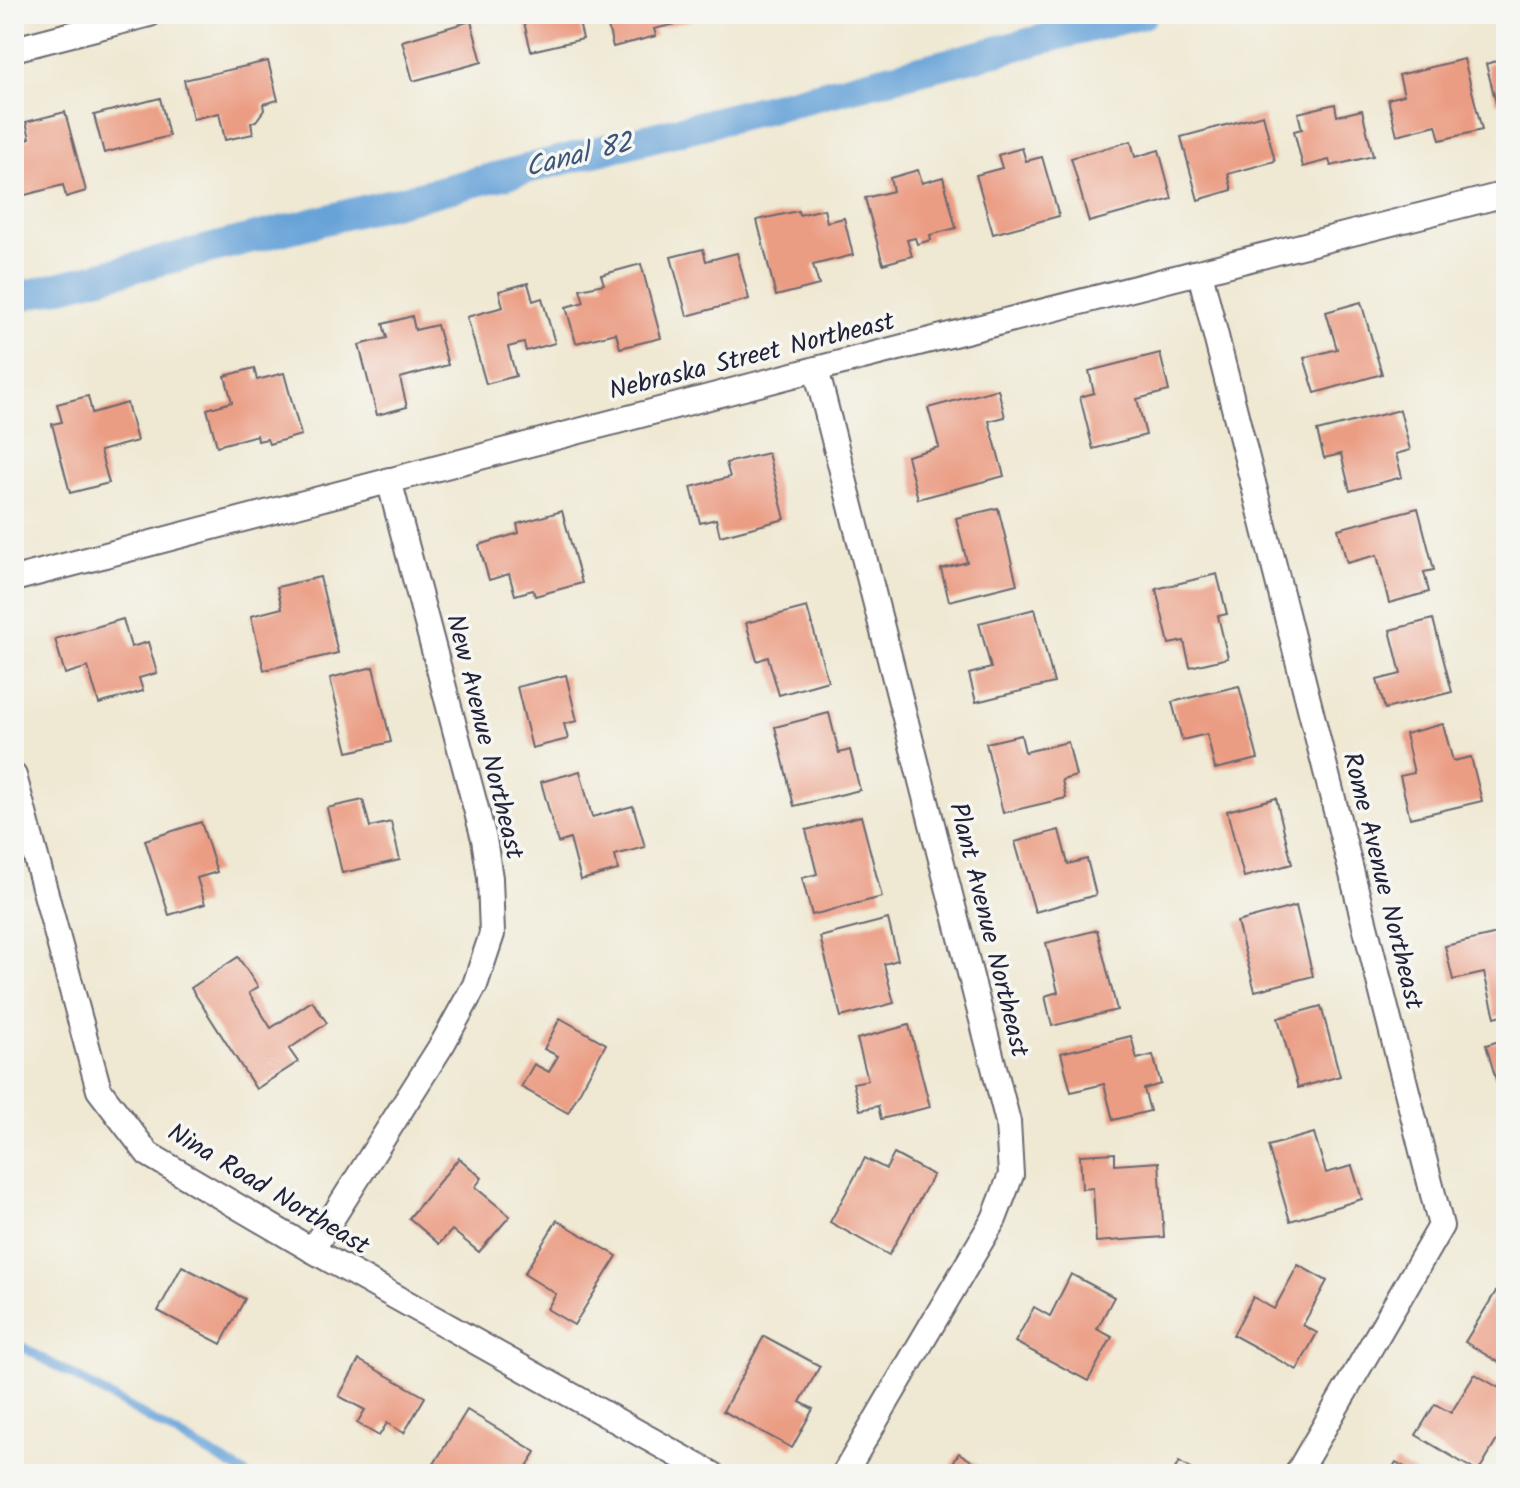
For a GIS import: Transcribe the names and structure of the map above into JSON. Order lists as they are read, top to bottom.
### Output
{
  "streets": {
    "street": [
      "Nebraska Street Northeast",
      "New Avenue Northeast",
      "Rome Avenue Northeast",
      "Plant Avenue Northeast",
      "Nina Road Northeast"
    ]
  },
  "crossings": [
    ["Nebraska Street Northeast", "New Avenue Northeast"],
    ["Nebraska Street Northeast", "Rome Avenue Northeast"],
    ["Nebraska Street Northeast", "Plant Avenue Northeast"],
    ["New Avenue Northeast", "Nina Road Northeast"]
  ],
  "water": ["Canal 82"]
}
